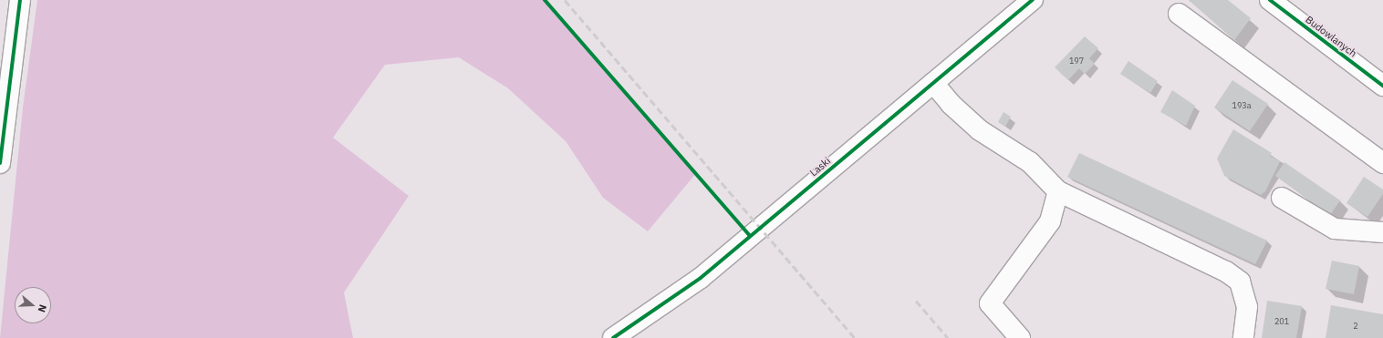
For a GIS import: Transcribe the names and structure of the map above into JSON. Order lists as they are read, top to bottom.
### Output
{
  "streets": {
    "street": ["Budowlanych", "Laski"]
  },
  "house_numbers": [
    "197",
    "193a",
    "201",
    "2"
  ],
  "north": "right"
}
